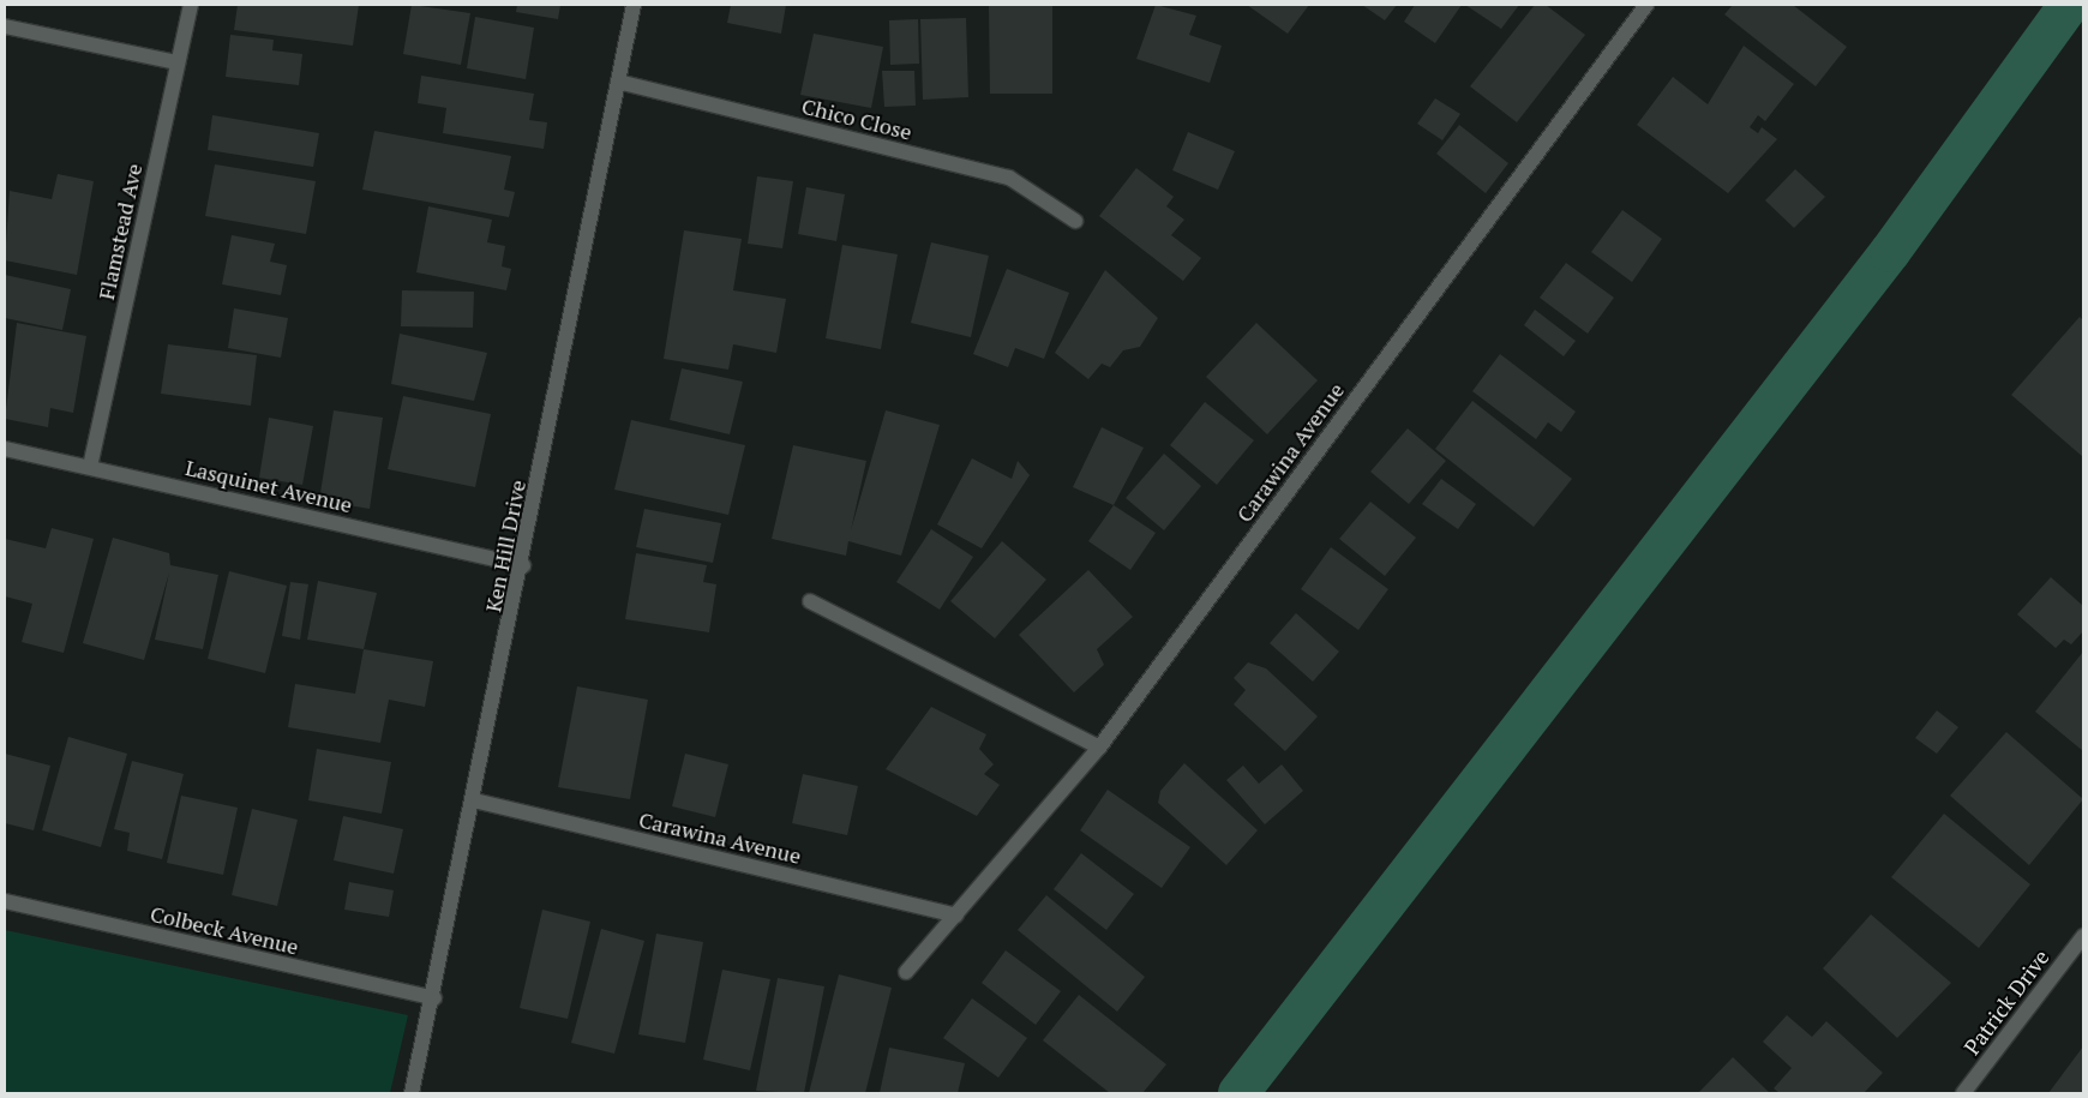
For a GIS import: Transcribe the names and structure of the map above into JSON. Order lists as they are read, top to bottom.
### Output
{
  "streets": {
    "street": [
      "Chico Close",
      "Flamstead Ave",
      "Carawina Avenue",
      "Lasquinet Avenue",
      "Ken Hill Drive",
      "Colbeck Avenue",
      "Patrick Drive"
    ]
  },
  "crossings": [
    ["Chico Close", "Ken Hill Drive"],
    ["Flamstead Ave", "Lasquinet Avenue"],
    ["Carawina Avenue", "Ken Hill Drive"],
    ["Lasquinet Avenue", "Ken Hill Drive"],
    ["Ken Hill Drive", "Colbeck Avenue"]
  ]
}
